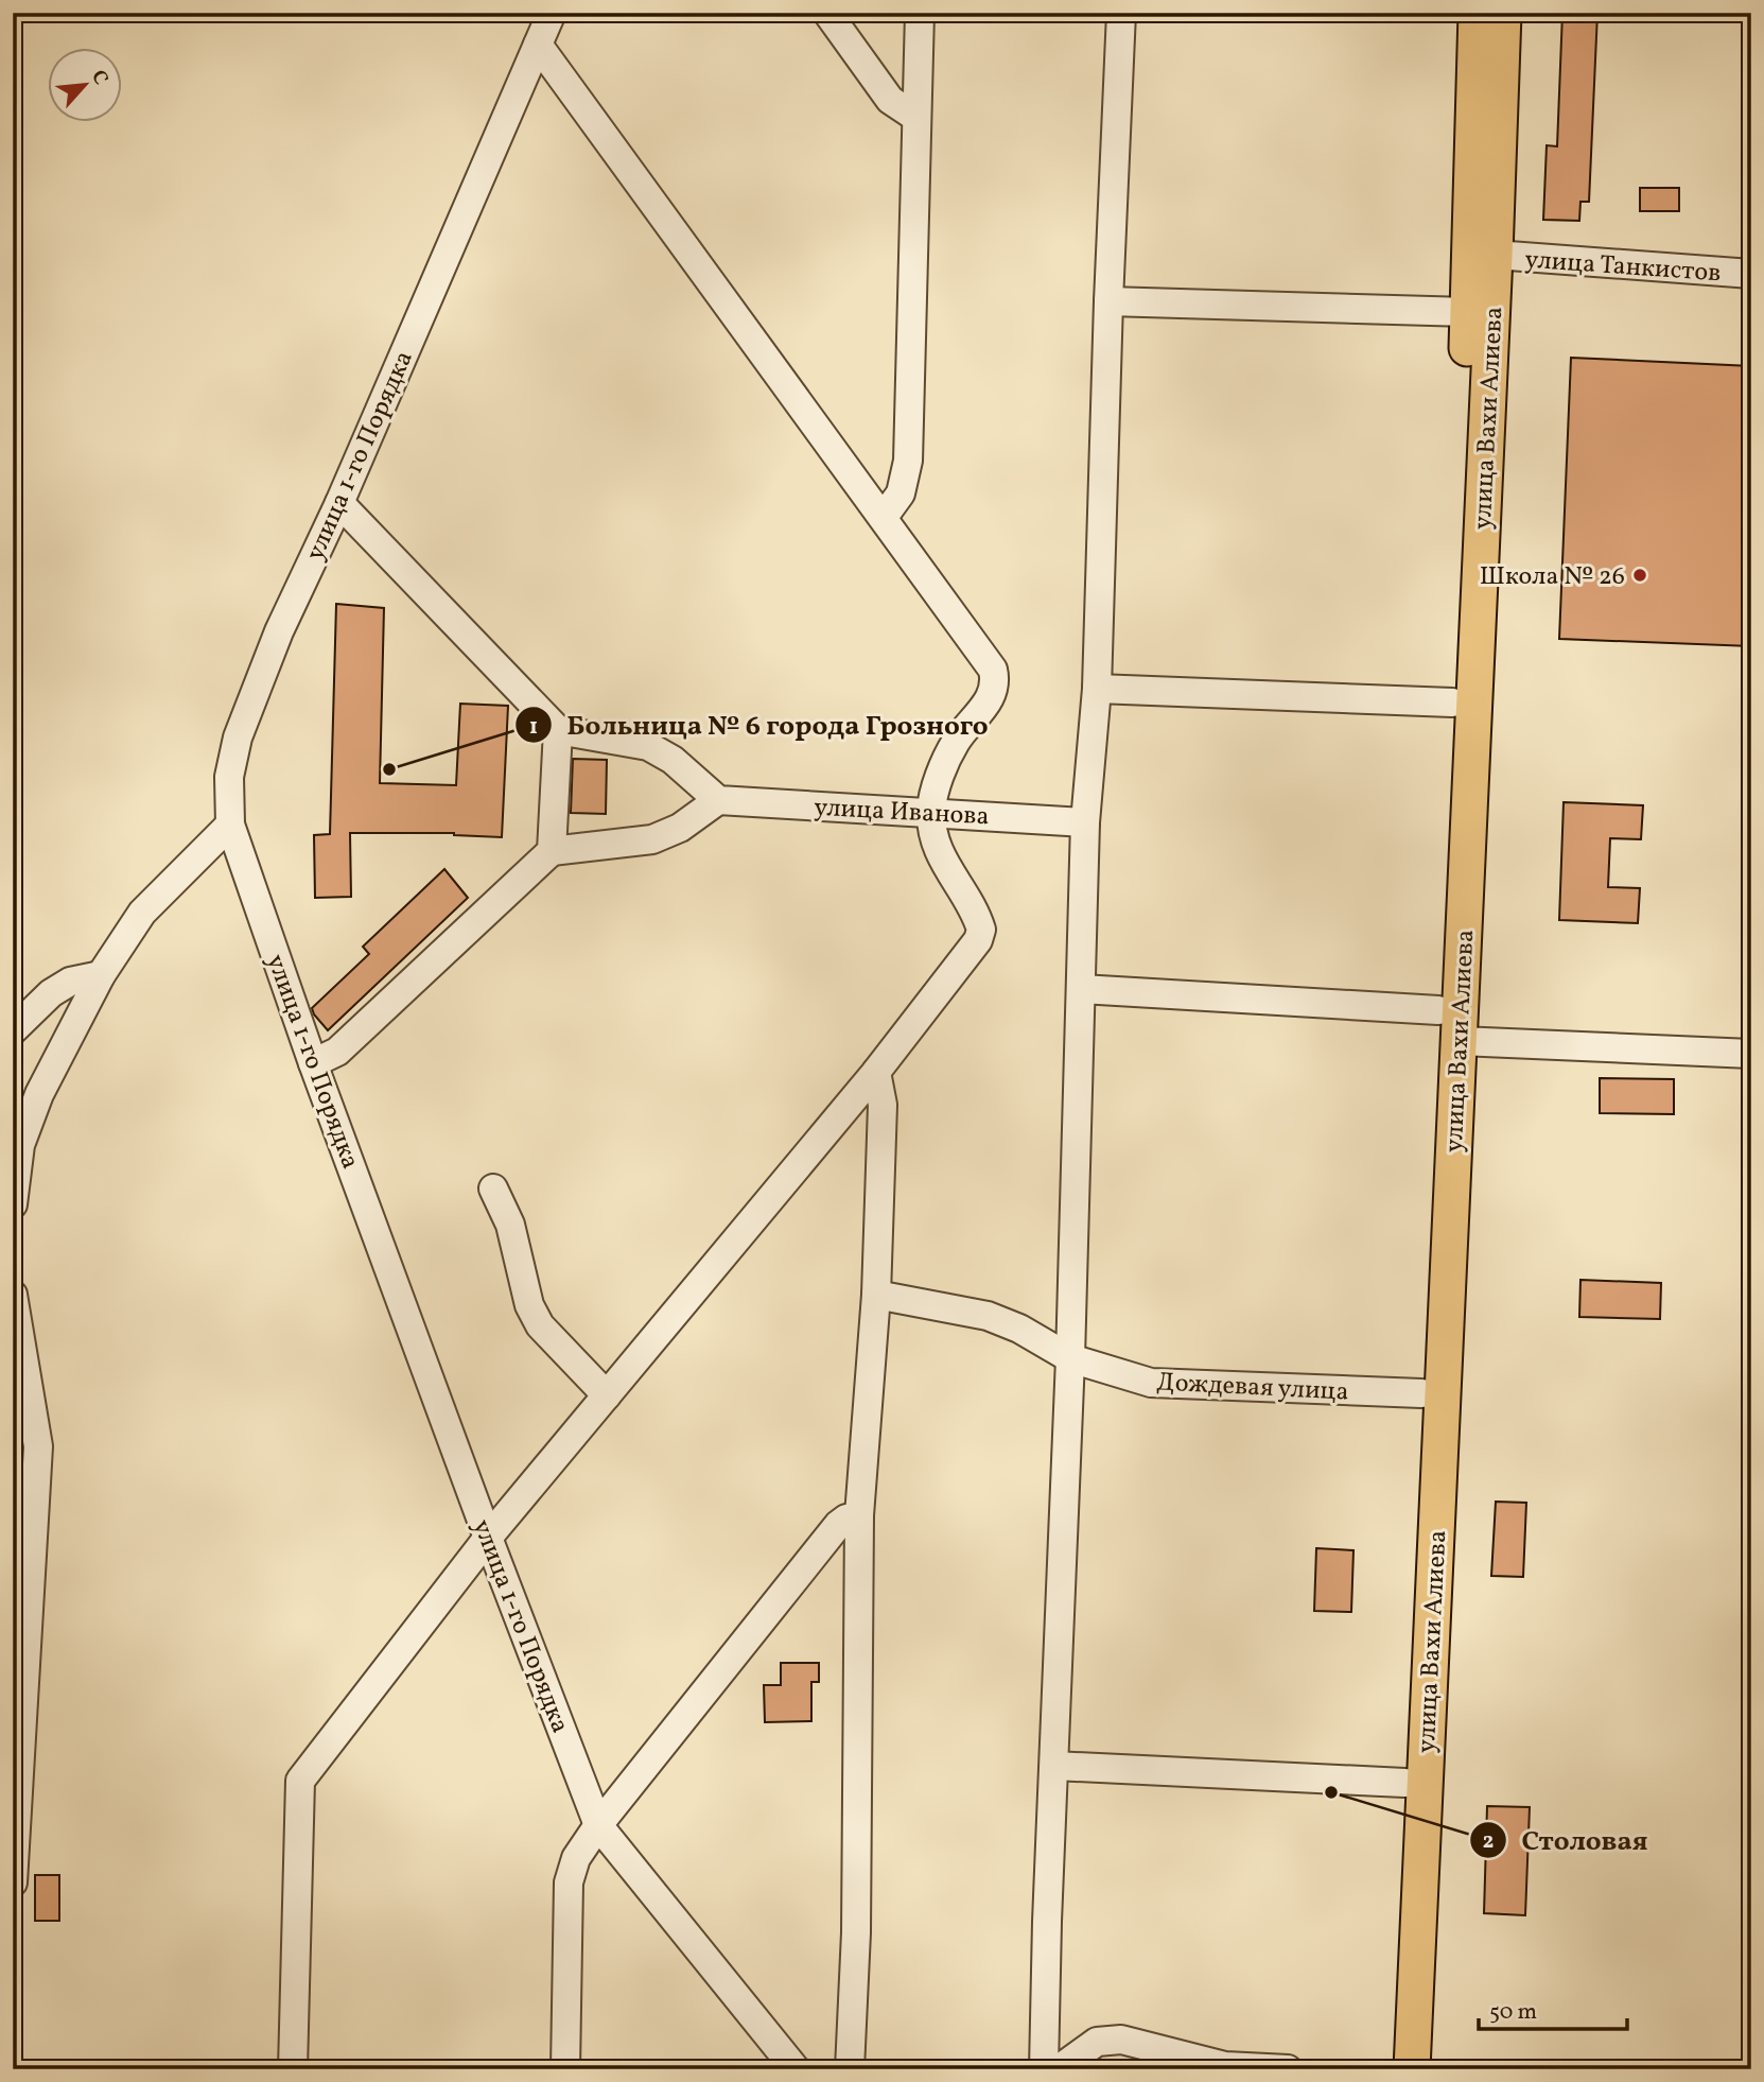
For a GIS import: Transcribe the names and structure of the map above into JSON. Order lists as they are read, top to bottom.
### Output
{
  "streets": {
    "main road": ["улица Вахи Алиева"],
    "street": [
      "улица Танкистов",
      "улица 1-го Порядка",
      "улица Иванова",
      "Дождевая улица"
    ]
  },
  "crossings": [
    ["улица Танкистов", "улица Вахи Алиева"],
    ["улица Вахи Алиева", "Дождевая улица"]
  ],
  "places": ["Школа № 26", "Больница № 6 города Грозного", "Столовая"],
  "scale_bar": "50 m",
  "north": "top right"
}
